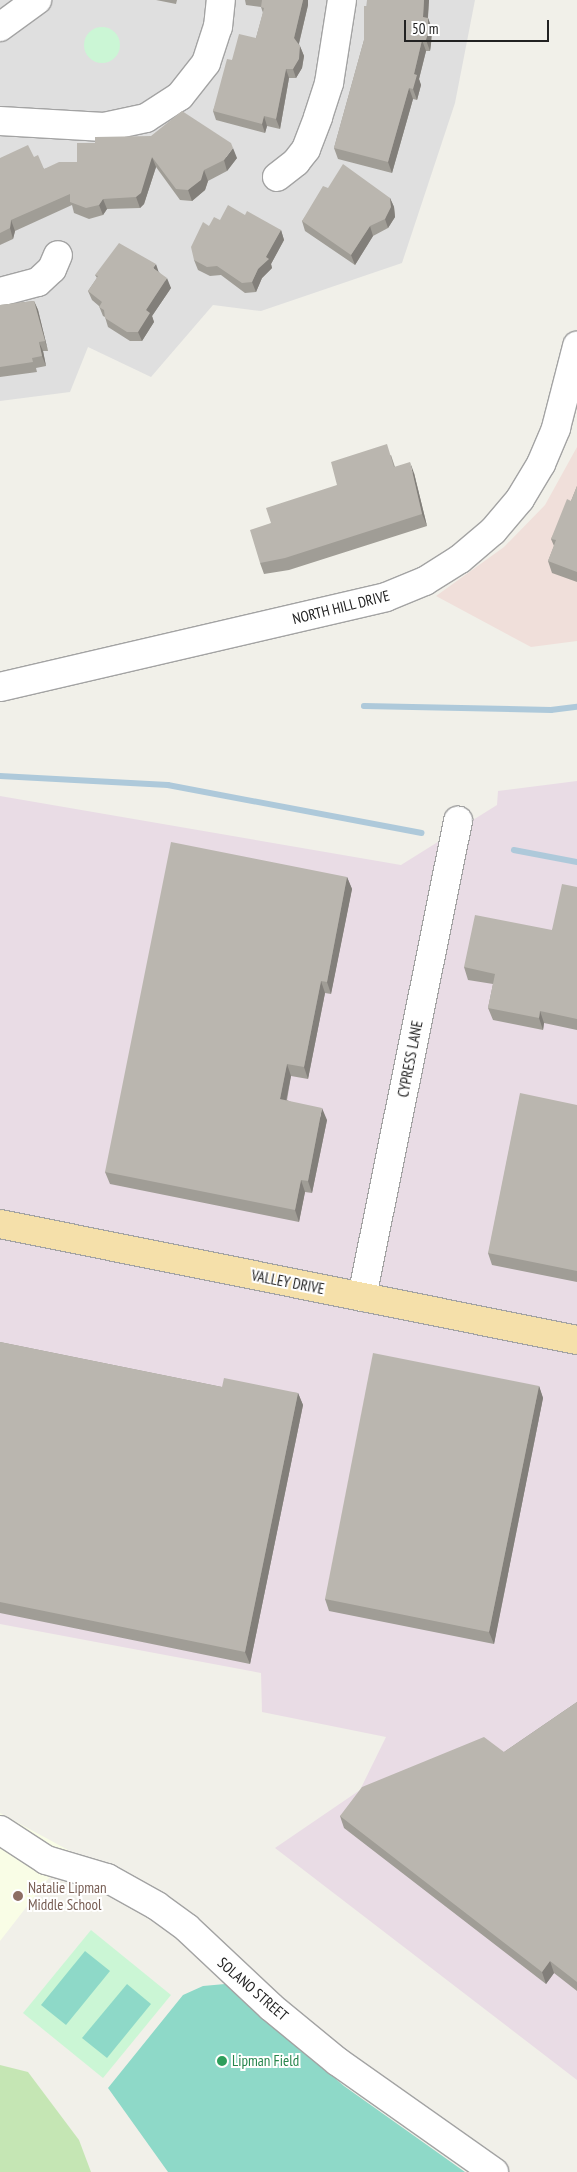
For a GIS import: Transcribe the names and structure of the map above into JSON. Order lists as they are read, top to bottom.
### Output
{
  "streets": {
    "main road": ["VALLEY DRIVE"],
    "street": ["NORTH HILL DRIVE", "CYPRESS LANE", "SOLANO STREET"]
  },
  "crossings": [
    ["CYPRESS LANE", "VALLEY DRIVE"]
  ],
  "places": ["Natalie Lipman Middle School", "Lipman Field"],
  "scale_bar": "50 m"
}
